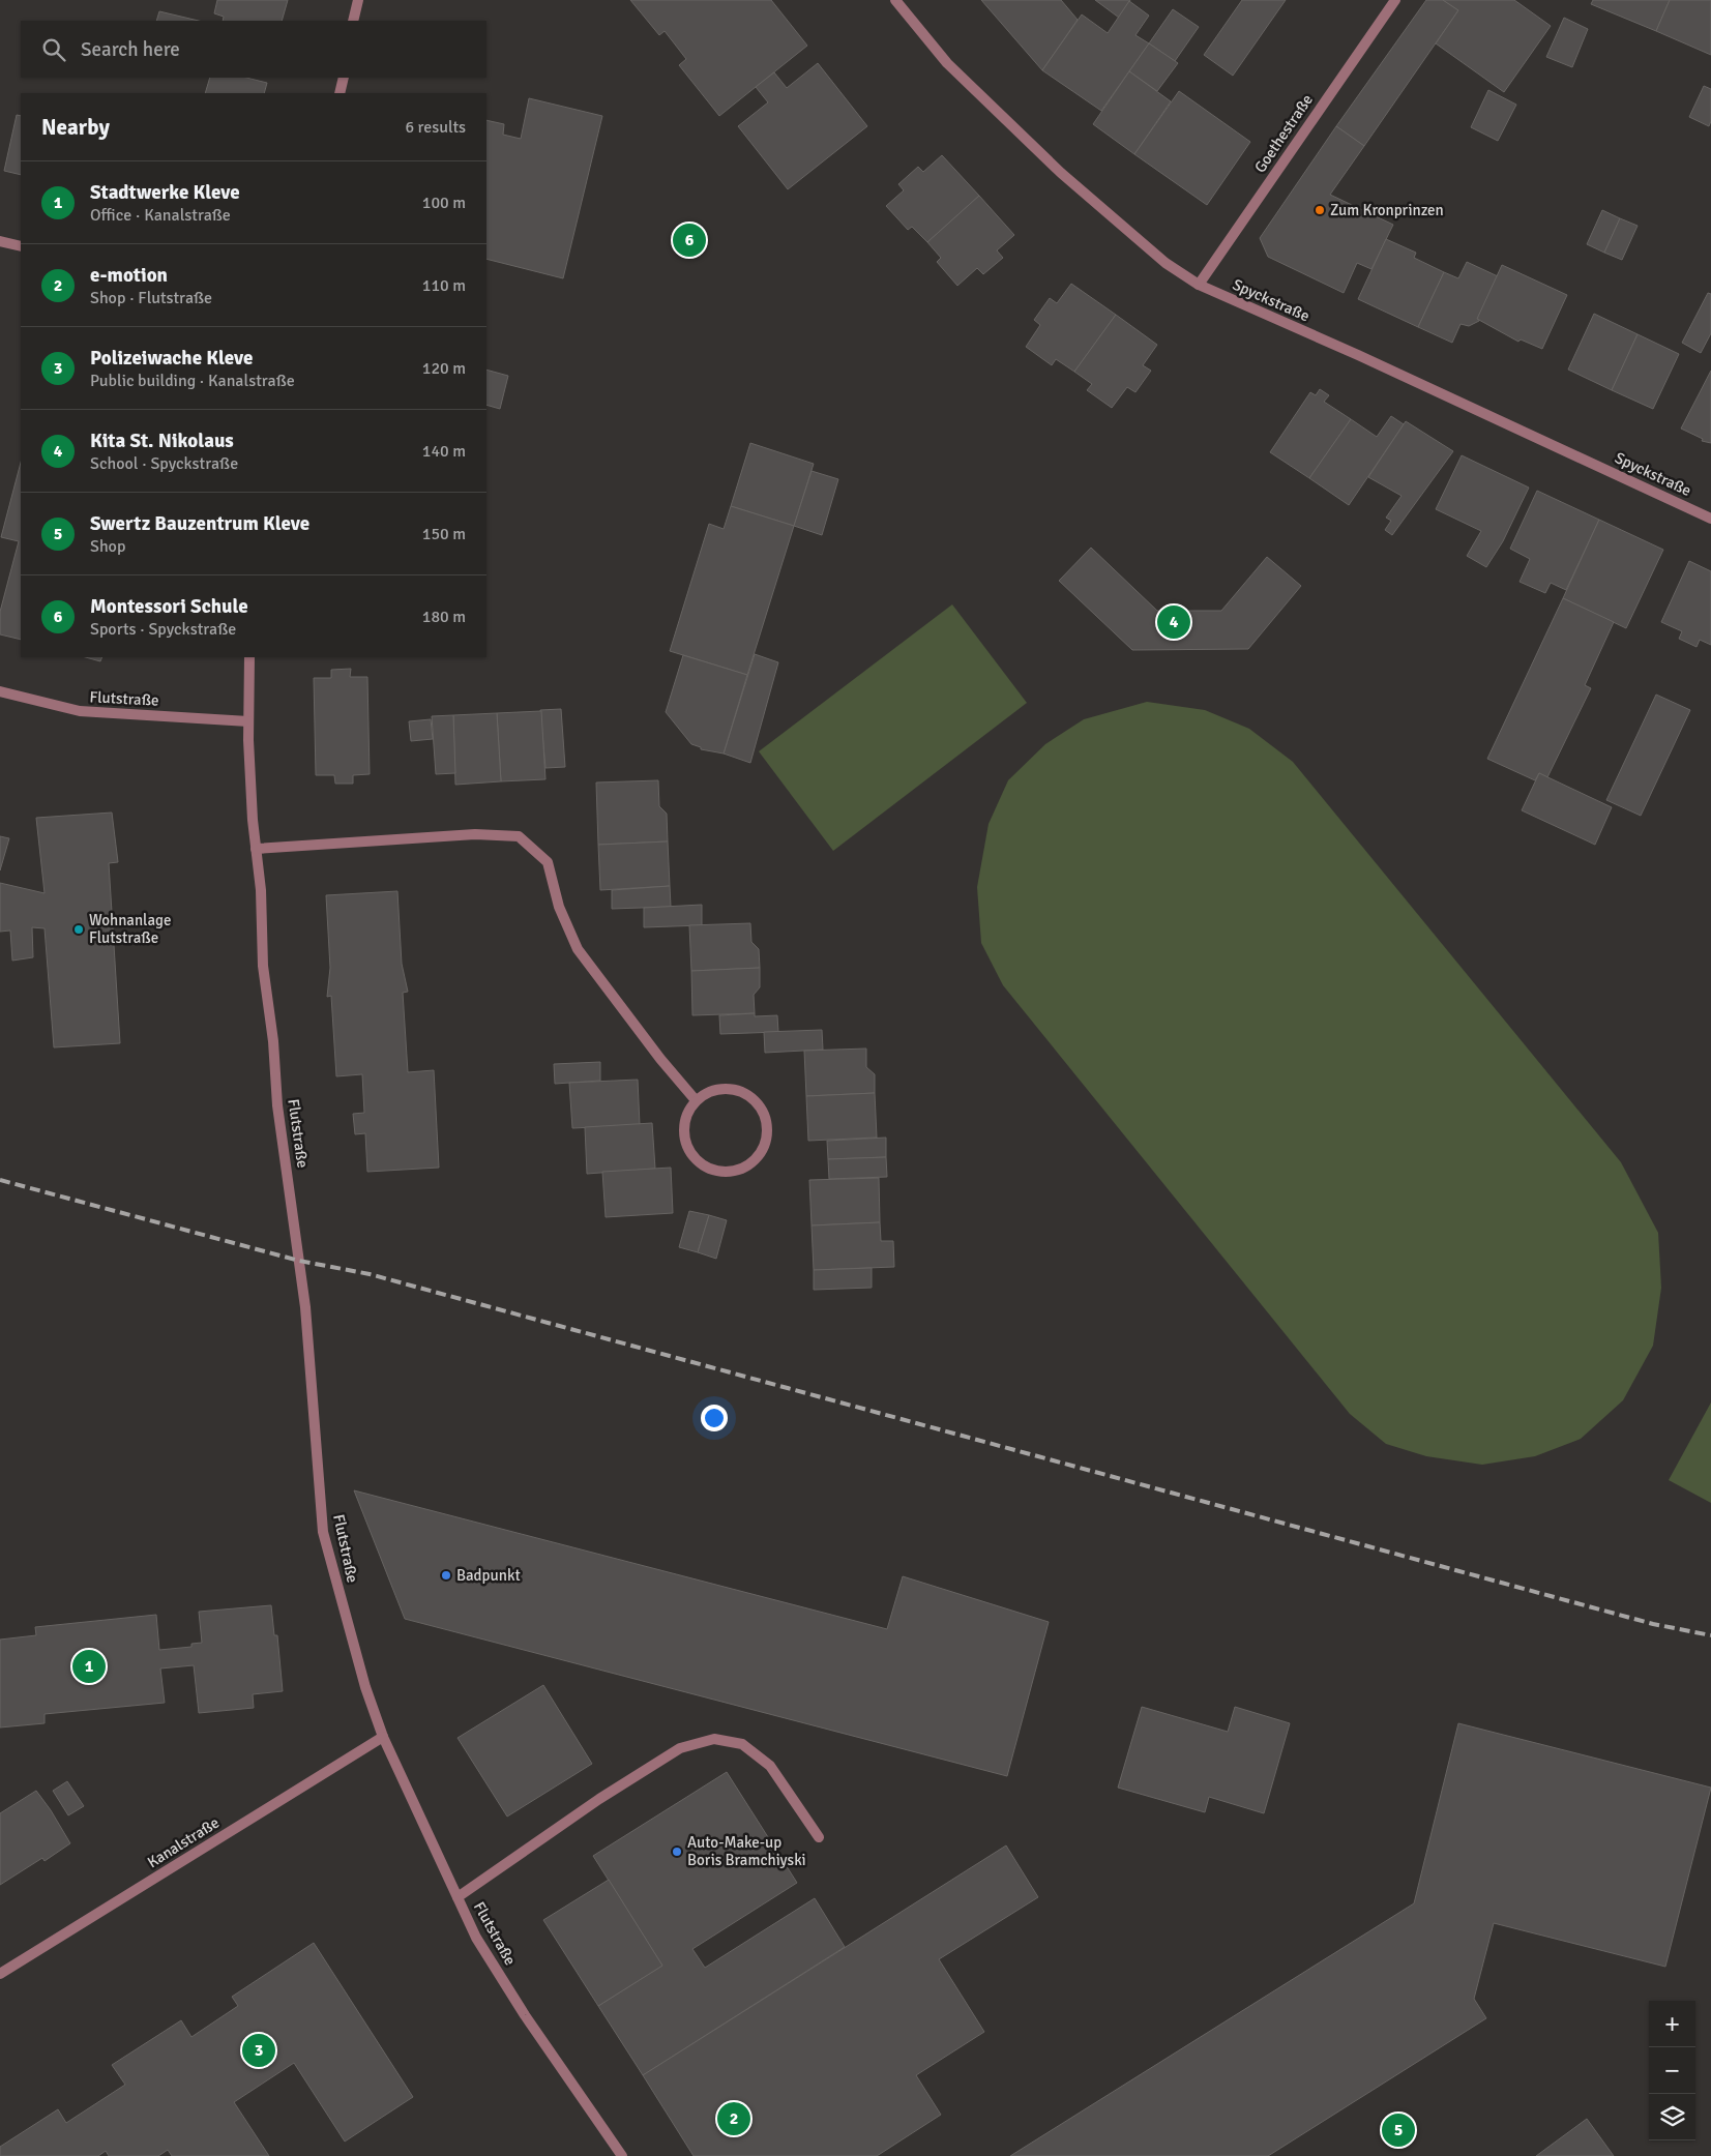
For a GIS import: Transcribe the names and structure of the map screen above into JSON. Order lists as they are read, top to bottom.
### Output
{
  "streets": {
    "street": [
      "Goethestraße",
      "Spyckstraße",
      "Flutstraße",
      "Kanalstraße"
    ]
  },
  "crossings": [
    ["Goethestraße", "Spyckstraße"],
    ["Flutstraße", "Kanalstraße"]
  ],
  "places": [
    "Zum Kronprinzen",
    "Wohnanlage Flutstraße",
    "Badpunkt",
    "Auto-Make-up Boris Bramchiyski"
  ],
  "page": {
    "search": "Search here",
    "heading": ["Nearby", "6 results"],
    "list": [
      {
        "mark": "1",
        "name": "Stadtwerke Kleve",
        "note": "Office · Kanalstraße",
        "value": "100 m"
      },
      {
        "mark": "2",
        "name": "e-motion",
        "note": "Shop · Flutstraße",
        "value": "110 m"
      },
      {
        "mark": "3",
        "name": "Polizeiwache Kleve",
        "note": "Public building · Kanalstraße",
        "value": "120 m"
      },
      {
        "mark": "4",
        "name": "Kita St. Nikolaus",
        "note": "School · Spyckstraße",
        "value": "140 m"
      },
      {
        "mark": "5",
        "name": "Swertz Bauzentrum Kleve",
        "note": "Shop",
        "value": "150 m"
      },
      {
        "mark": "6",
        "name": "Montessori Schule",
        "note": "Sports · Spyckstraße",
        "value": "180 m"
      }
    ],
    "pins": [
      "6",
      "4",
      "1",
      "3",
      "2",
      "5"
    ],
    "map_buttons": ["+", "−"]
  }
}
